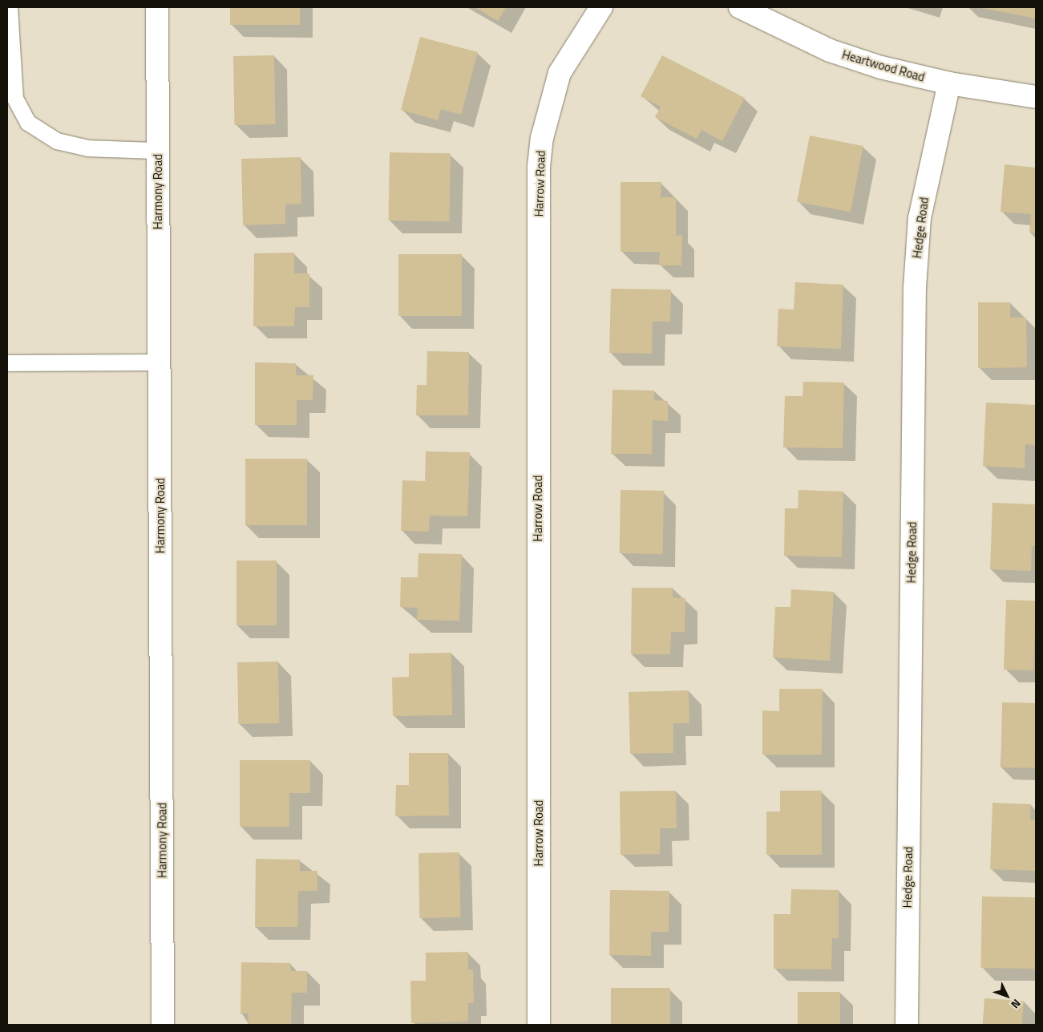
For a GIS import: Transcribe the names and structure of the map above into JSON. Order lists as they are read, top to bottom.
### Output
{
  "streets": {
    "street": [
      "Heartwood Road",
      "Harrow Road",
      "Harmony Road",
      "Hedge Road"
    ]
  },
  "crossings": [
    ["Heartwood Road", "Hedge Road"]
  ],
  "north": "bottom right"
}
